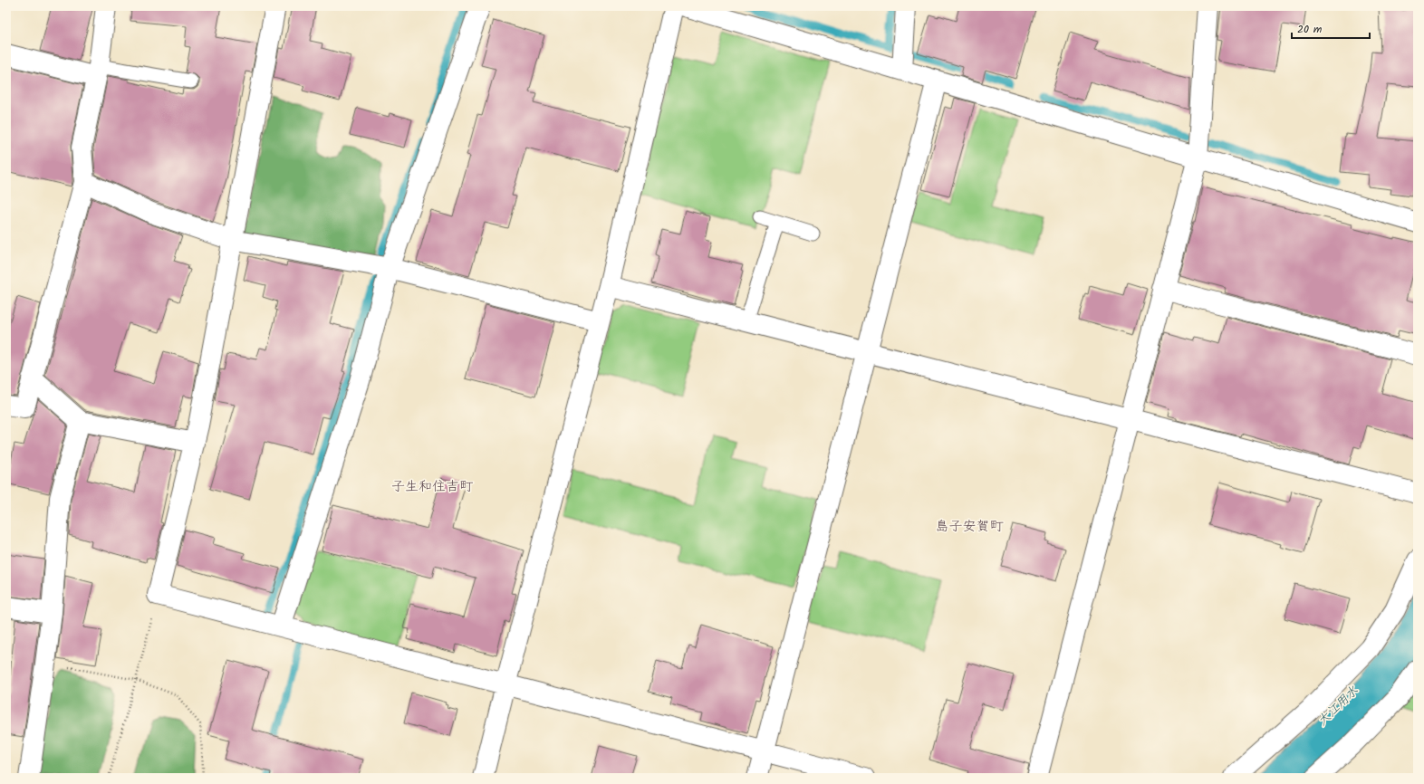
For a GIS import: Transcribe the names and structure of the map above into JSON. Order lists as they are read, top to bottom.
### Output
{
  "districts": ["子生和住吉町", "島子安賀町"],
  "water": ["大江用水"],
  "scale_bar": "20 m"
}
